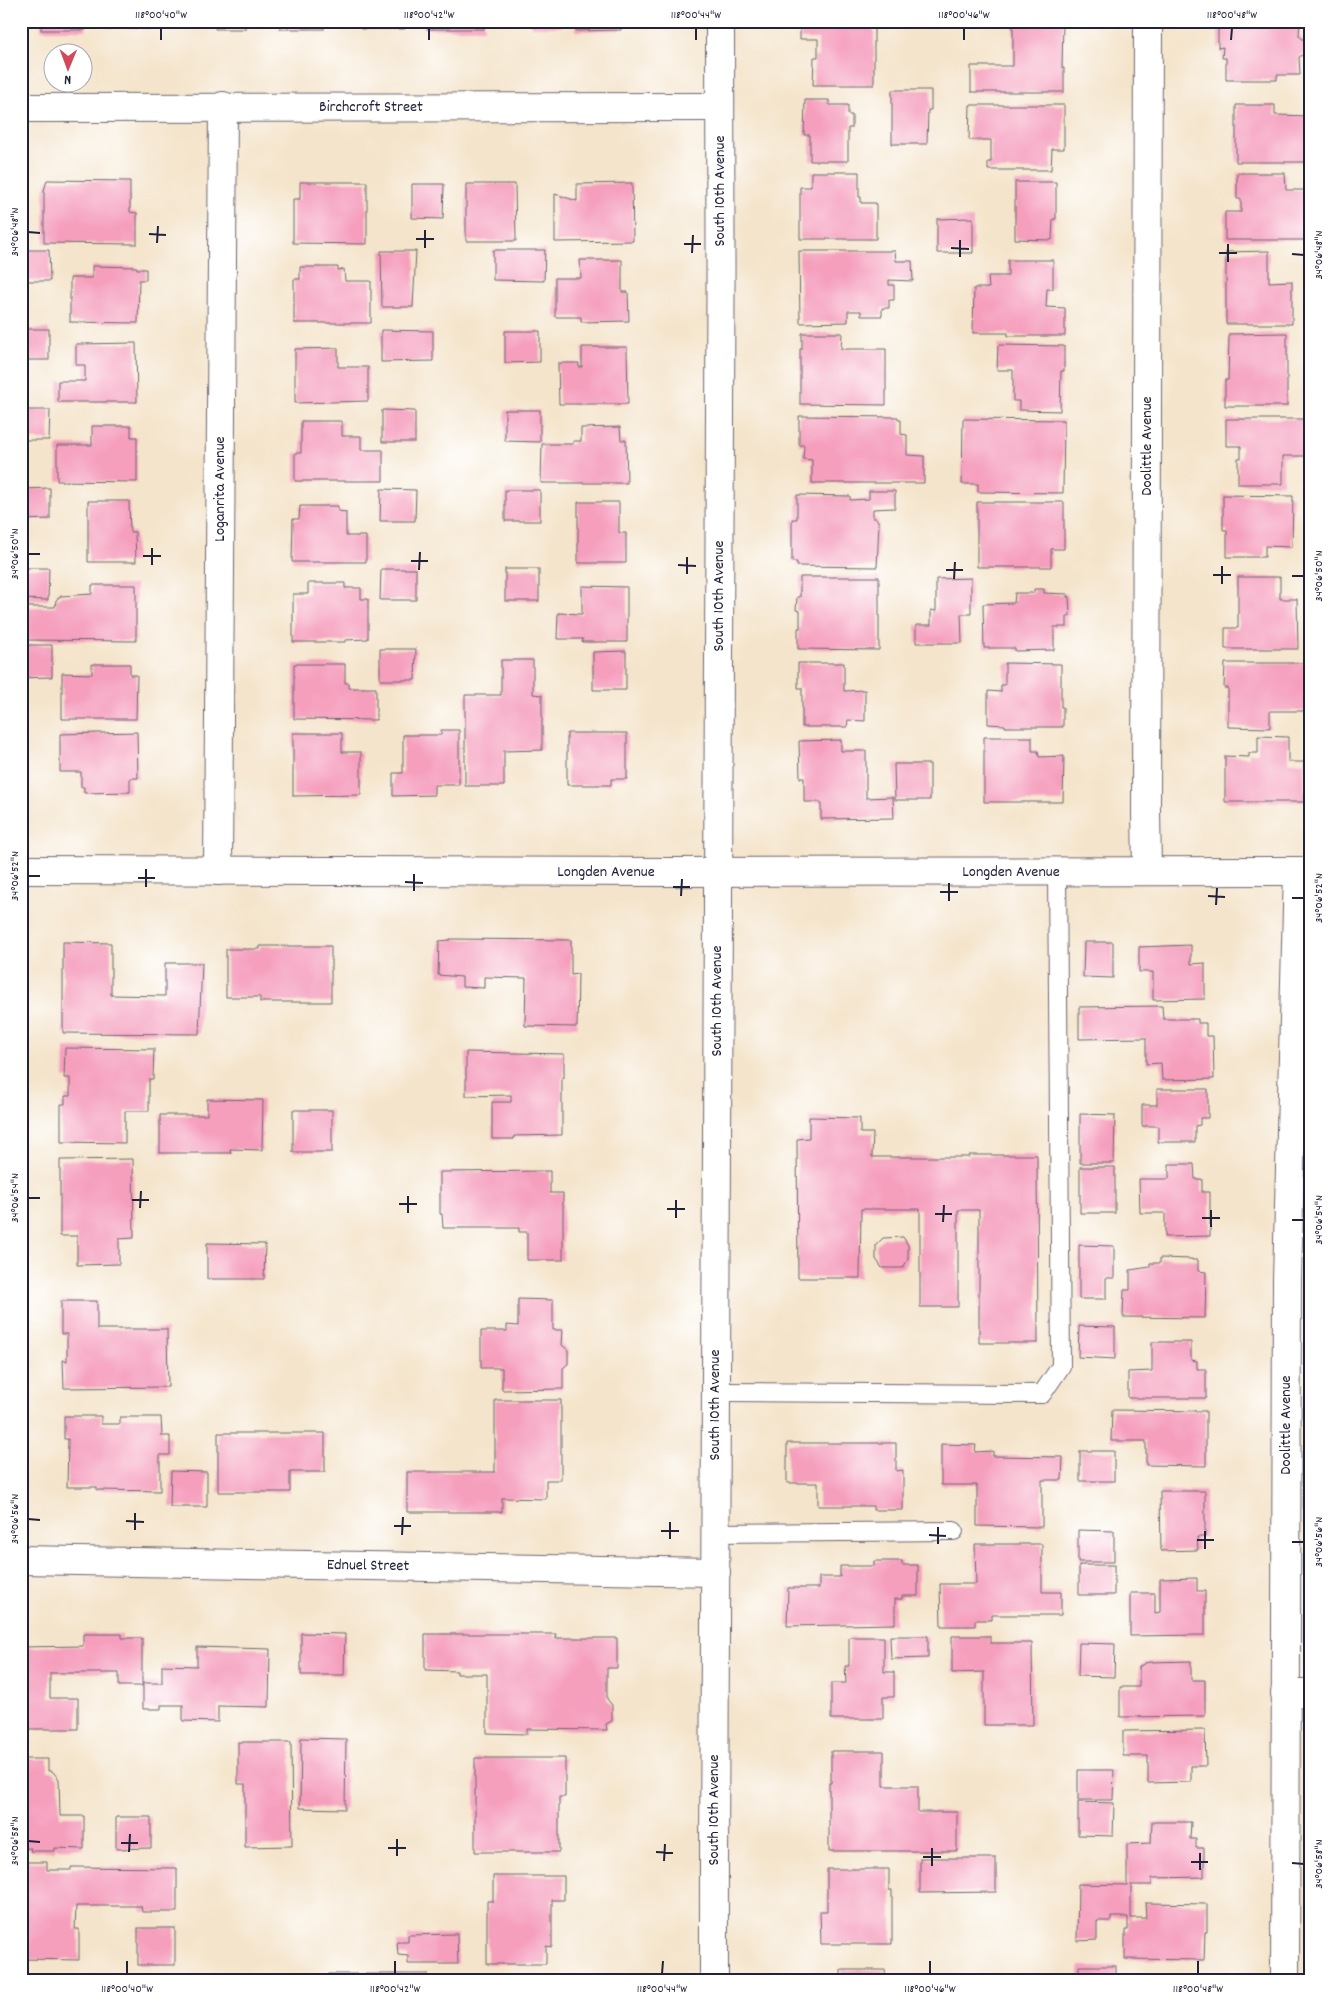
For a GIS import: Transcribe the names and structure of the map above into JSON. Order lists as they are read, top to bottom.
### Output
{
  "streets": {
    "street": [
      "Birchcroft Street",
      "South 10th Avenue",
      "Doolittle Avenue",
      "Loganrita Avenue",
      "Longden Avenue",
      "Ednuel Street"
    ]
  },
  "crossings": [
    ["Birchcroft Street", "South 10th Avenue"],
    ["Birchcroft Street", "Loganrita Avenue"],
    ["South 10th Avenue", "Longden Avenue"],
    ["South 10th Avenue", "Ednuel Street"],
    ["Doolittle Avenue", "Longden Avenue"],
    ["Loganrita Avenue", "Longden Avenue"]
  ],
  "north": "bottom",
  "coordinates": [
    "118°00'40\"W",
    "118°00'42\"W",
    "118°00'44\"W",
    "118°00'46\"W",
    "118°00'48\"W",
    "34°06'48\"N",
    "34°06'50\"N",
    "34°06'52\"N",
    "34°06'54\"N",
    "34°06'56\"N",
    "34°06'58\"N"
  ]
}
